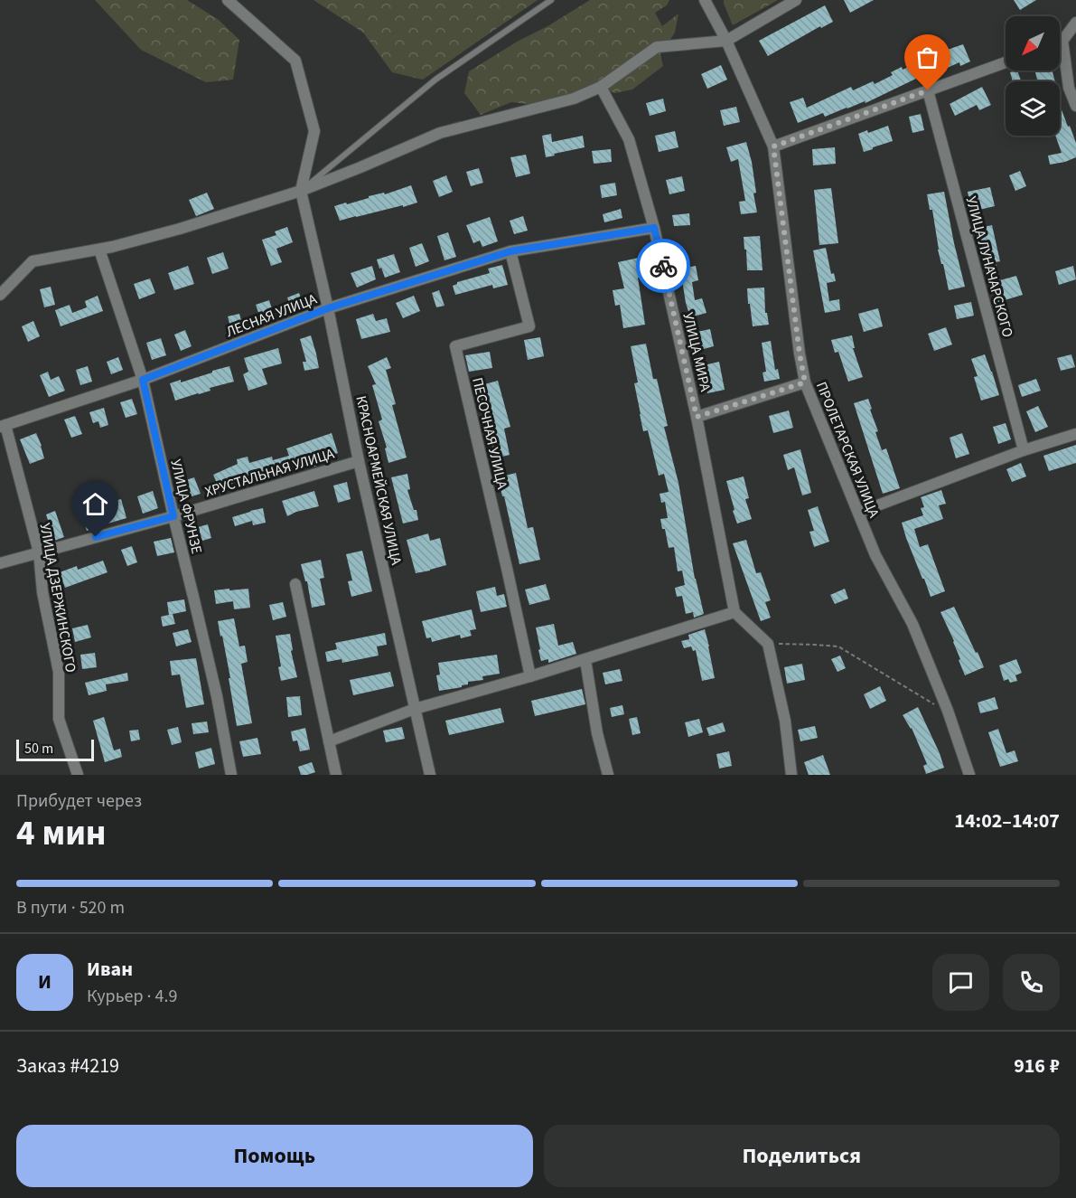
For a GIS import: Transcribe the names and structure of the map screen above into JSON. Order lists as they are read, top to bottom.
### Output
{
  "streets": {
    "street": [
      "УЛИЦА ЛУНАЧАРСКОГО",
      "ЛЕСНАЯ УЛИЦА",
      "УЛИЦА МИРА",
      "ПЕСОЧНАЯ УЛИЦА",
      "ПРОЛЕТАРСКАЯ УЛИЦА",
      "ХРУСТАЛЬНАЯ УЛИЦА",
      "КРАСНОАРМЕЙСКАЯ УЛИЦА",
      "УЛИЦА ФРУНЗЕ",
      "УЛИЦА ДЗЕРЖИНСКОГО"
    ]
  },
  "crossings": [
    ["ЛЕСНАЯ УЛИЦА", "УЛИЦА МИРА"],
    ["ЛЕСНАЯ УЛИЦА", "ПЕСОЧНАЯ УЛИЦА"],
    ["ЛЕСНАЯ УЛИЦА", "КРАСНОАРМЕЙСКАЯ УЛИЦА"],
    ["ЛЕСНАЯ УЛИЦА", "УЛИЦА ФРУНЗЕ"],
    ["ЛЕСНАЯ УЛИЦА", "УЛИЦА ДЗЕРЖИНСКОГО"],
    ["ХРУСТАЛЬНАЯ УЛИЦА", "КРАСНОАРМЕЙСКАЯ УЛИЦА"],
    ["ХРУСТАЛЬНАЯ УЛИЦА", "УЛИЦА ФРУНЗЕ"],
    ["ХРУСТАЛЬНАЯ УЛИЦА", "УЛИЦА ДЗЕРЖИНСКОГО"]
  ],
  "scale_bar": "50 m",
  "north": "bottom left",
  "page": {
    "scale": "50 m",
    "heading": ["4 мин", "Прибудет через", "14:02–14:07"],
    "panel": [
      "Иван",
      "Курьер · 4.9",
      "Заказ #4219",
      "916 ₽"
    ],
    "bar": "В пути · 520 m",
    "round": "И",
    "buttons": ["Помощь", "Поделиться"]
  }
}
